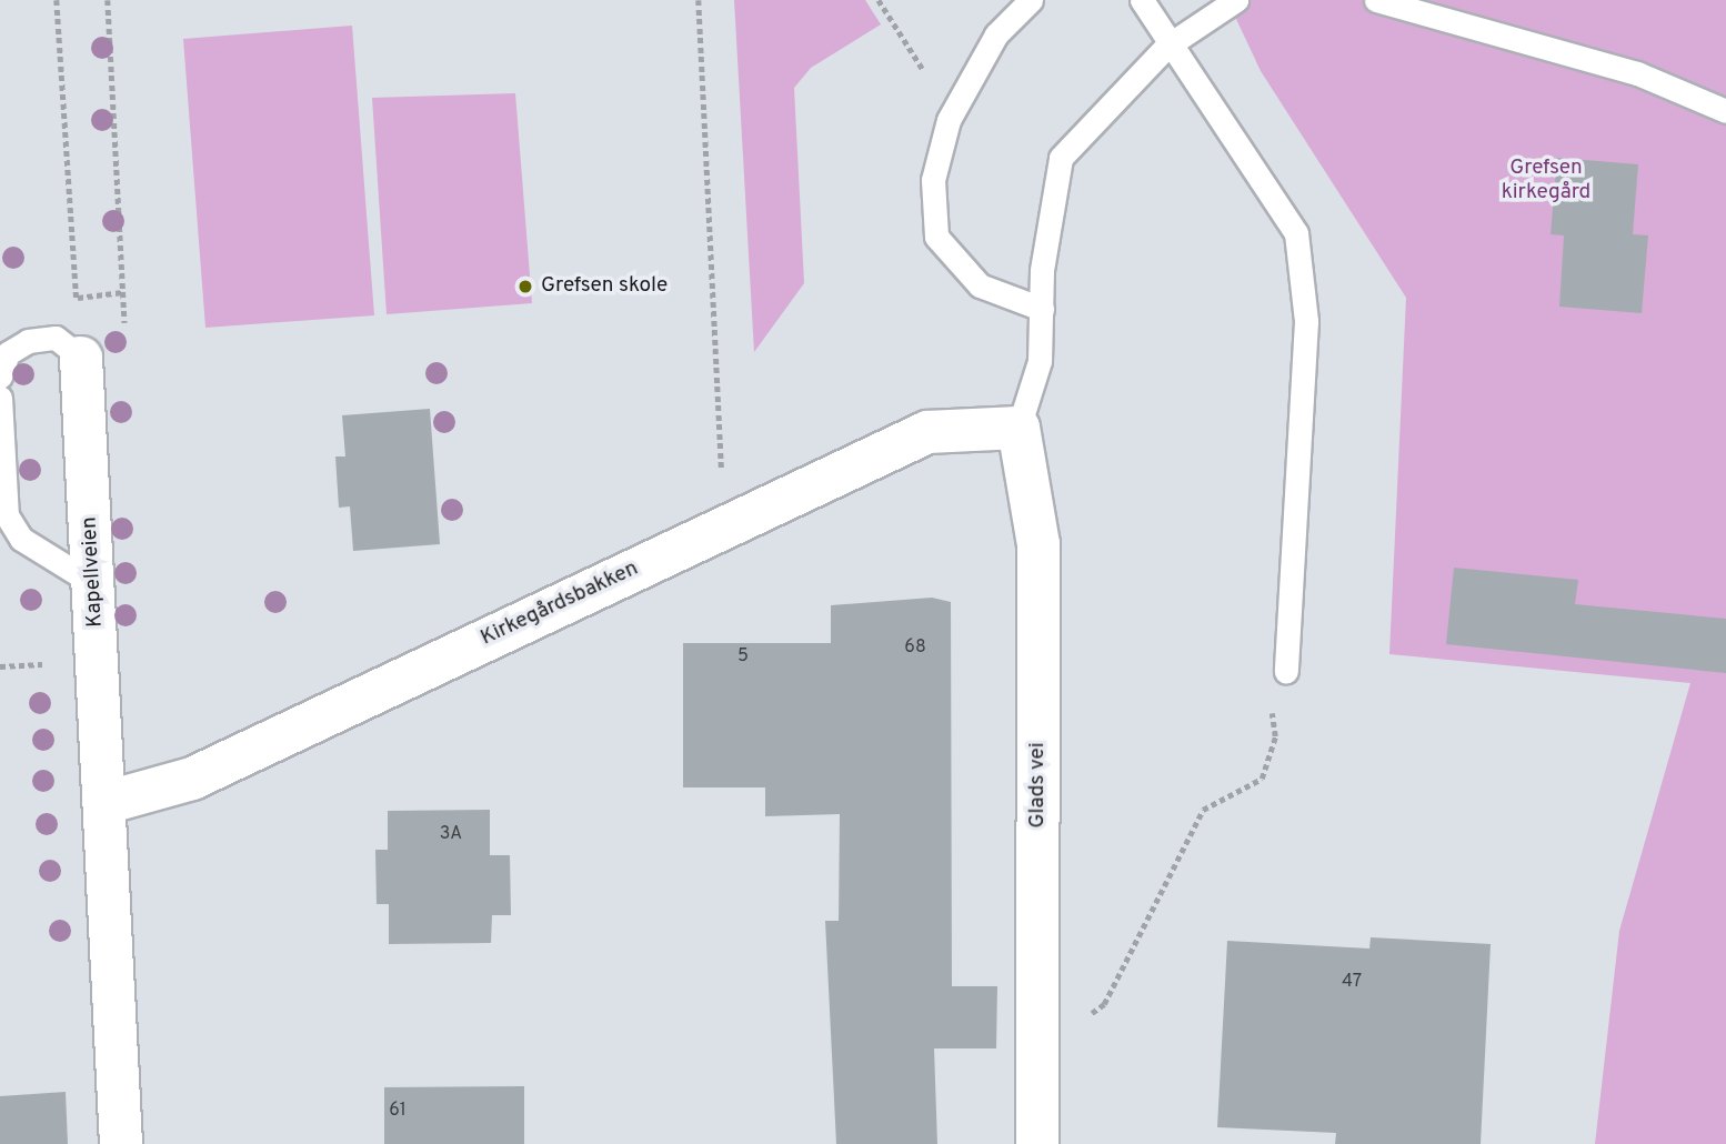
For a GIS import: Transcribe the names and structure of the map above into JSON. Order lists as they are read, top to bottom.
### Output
{
  "streets": {
    "street": ["Kapellveien", "Kirkegårdsbakken", "Glads vei"]
  },
  "crossings": [
    ["Kapellveien", "Kirkegårdsbakken"],
    ["Kirkegårdsbakken", "Glads vei"]
  ],
  "parks": ["Grefsen kirkegård"],
  "places": ["Grefsen skole"],
  "house_numbers": [
    "68",
    "5",
    "3A",
    "47",
    "61"
  ]
}
